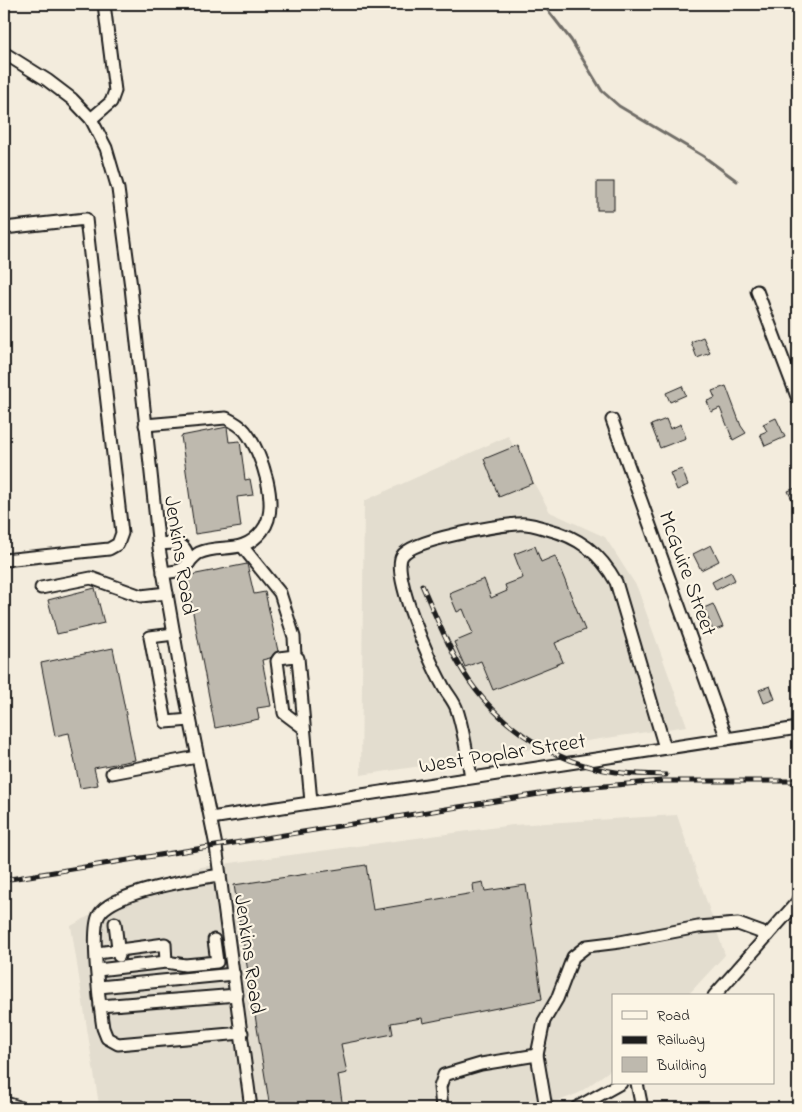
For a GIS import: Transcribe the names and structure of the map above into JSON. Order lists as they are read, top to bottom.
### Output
{
  "streets": {
    "street": ["Jenkins Road", "McGuire Street", "West Poplar Street"]
  },
  "crossings": [
    ["Jenkins Road", "West Poplar Street"],
    ["McGuire Street", "West Poplar Street"]
  ],
  "legend": ["Road", "Railway", "Building"]
}
